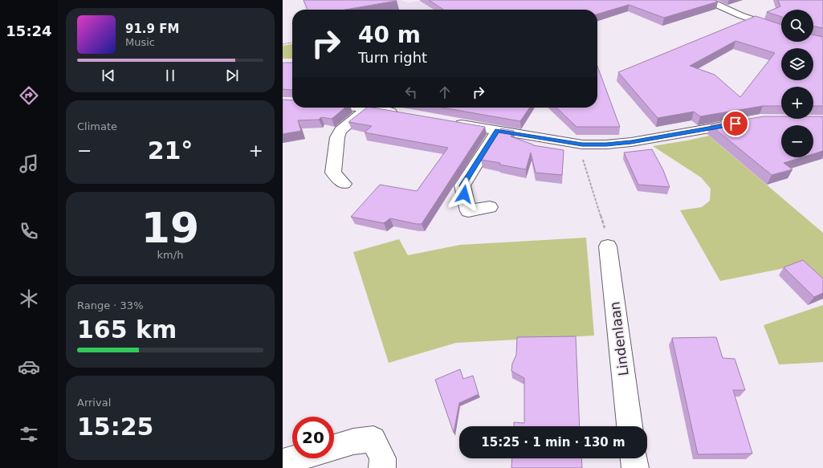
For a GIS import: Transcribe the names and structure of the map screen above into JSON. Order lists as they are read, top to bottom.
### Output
{
  "streets": {
    "street": ["Lindenlaan"]
  },
  "page": {
    "tabs": "15:24",
    "map_buttons": ["+", "−"],
    "turn": ["40 m", "Turn right"],
    "song": ["91.9 FM", "Music"],
    "tile": [
      "Climate",
      ["19", "km/h"],
      ["Range · 33%", "165 km"],
      ["Arrival", "15:25"]
    ],
    "heat": ["−", "21°", "+"],
    "limit": "20",
    "trip": "15:25 · 1 min · 130 m"
  }
}
